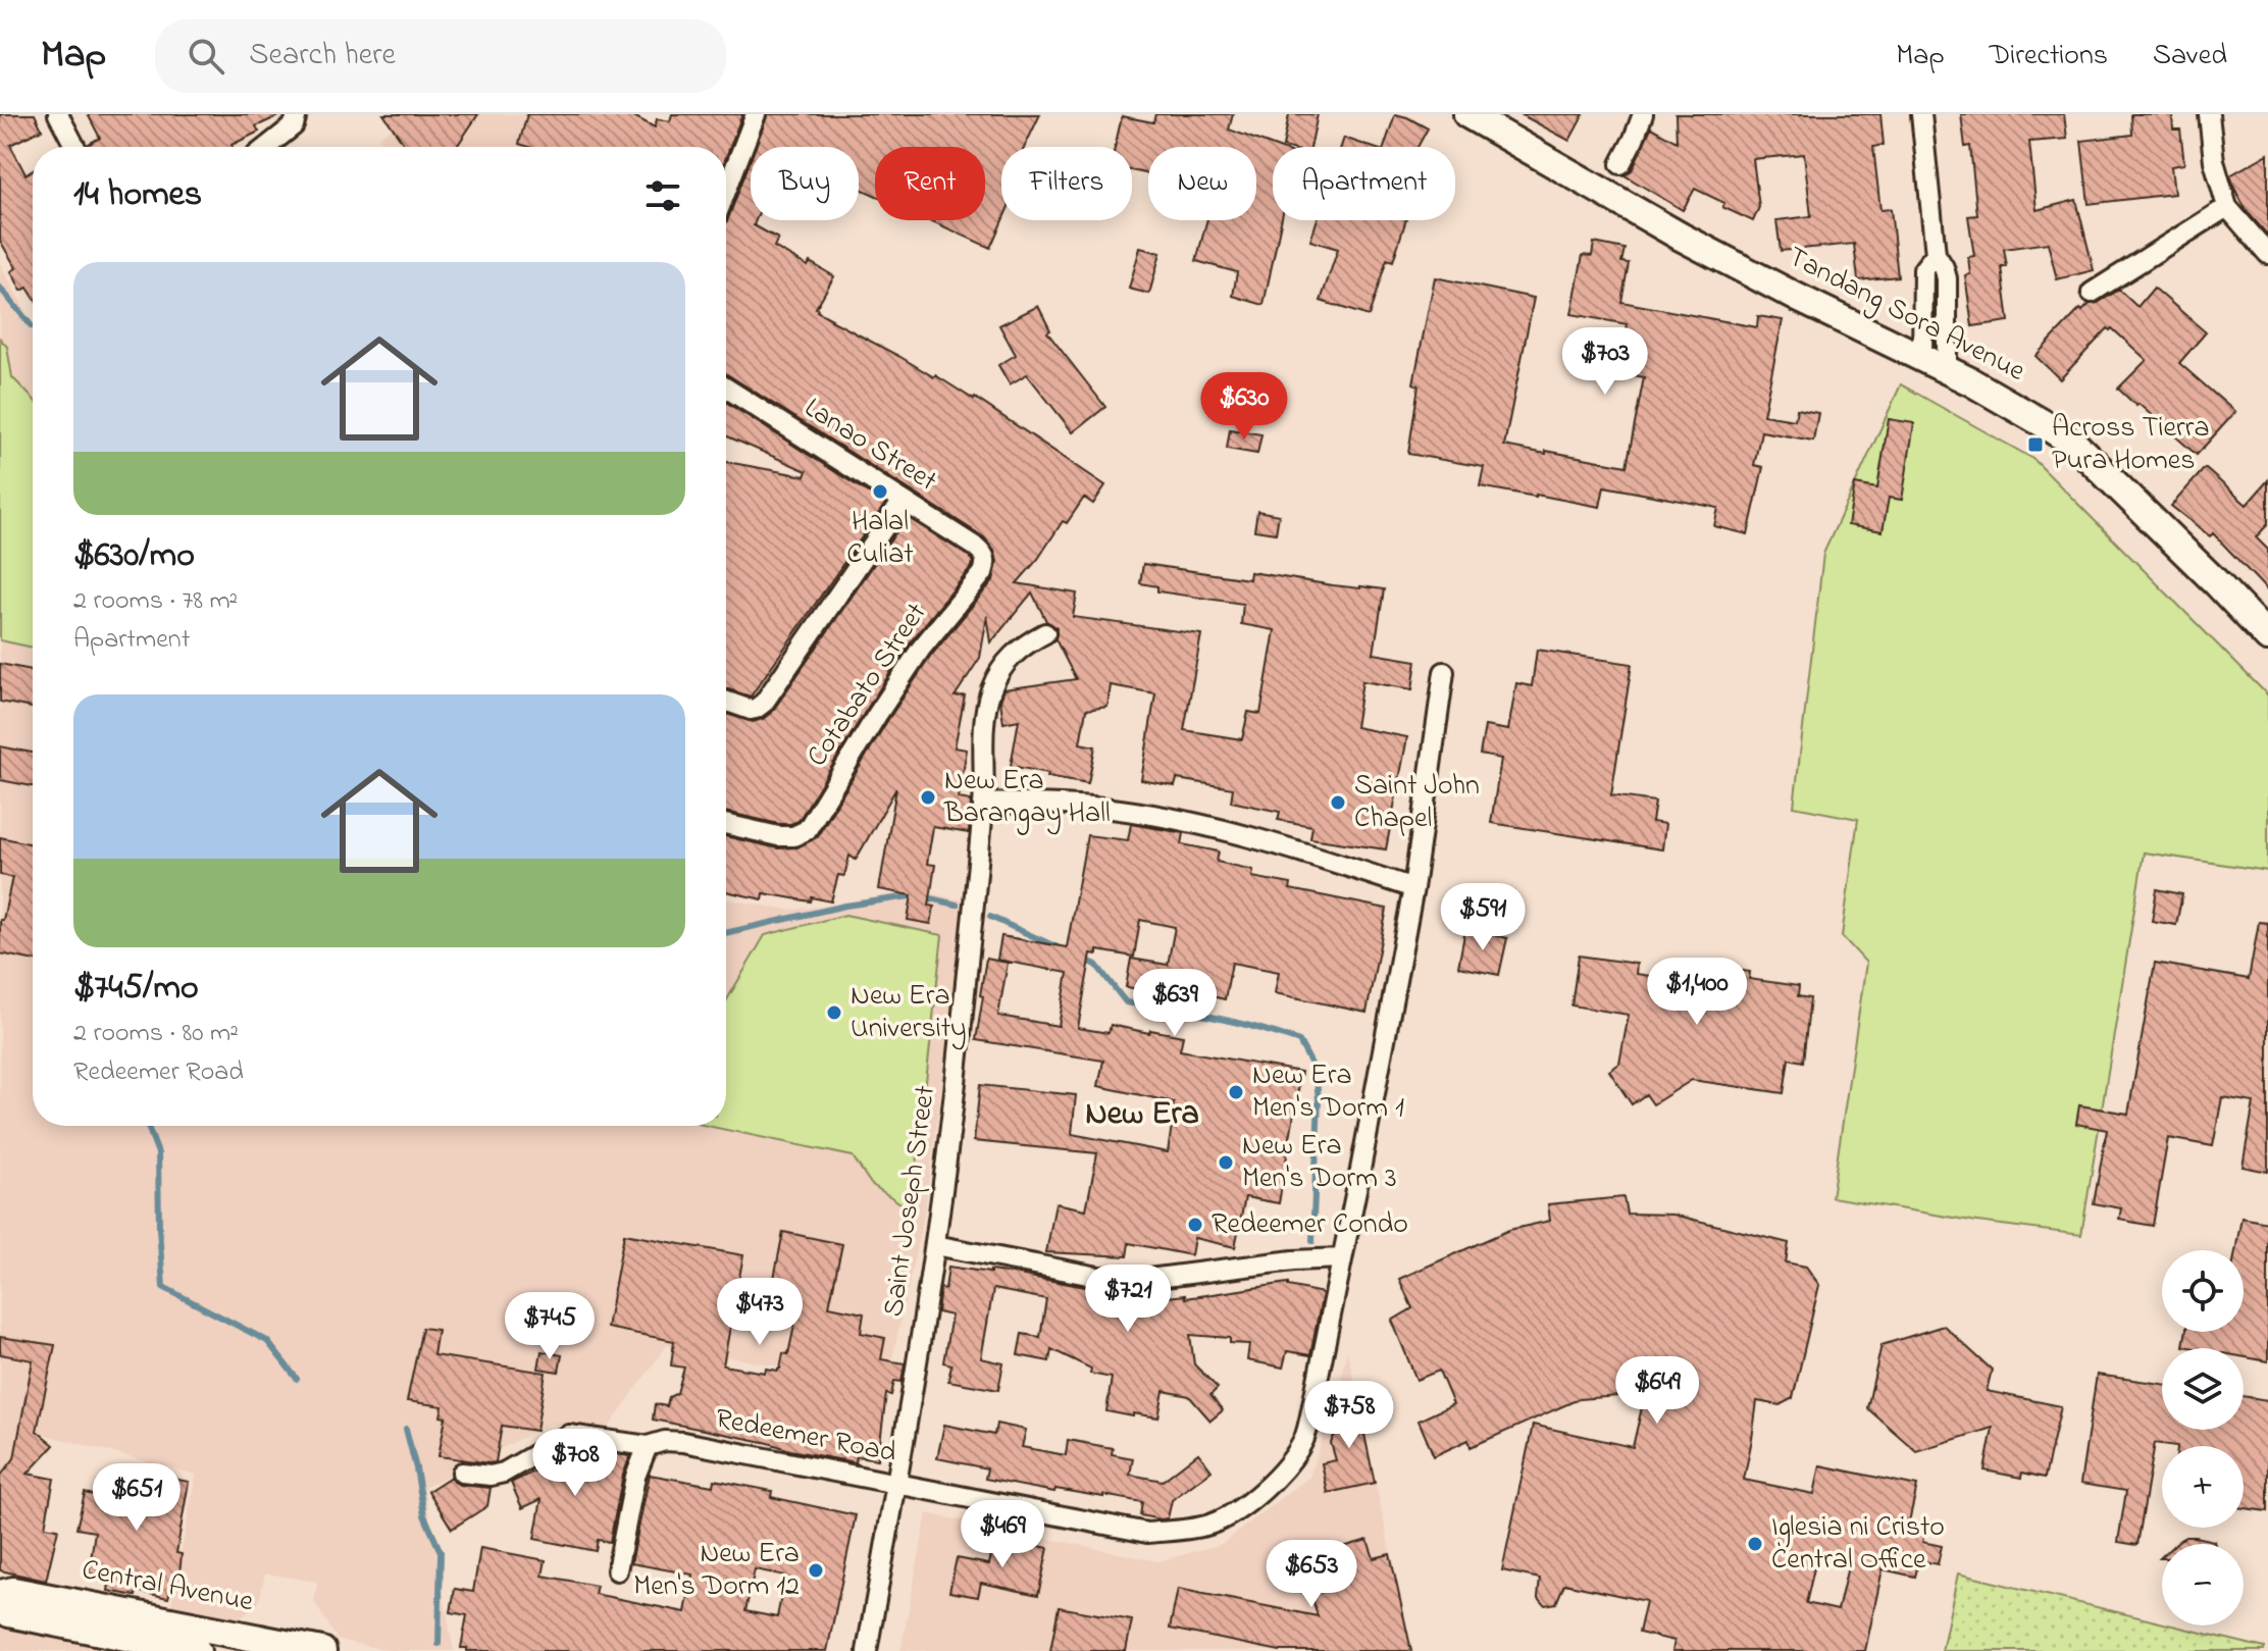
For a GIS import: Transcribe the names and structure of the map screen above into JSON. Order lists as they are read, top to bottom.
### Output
{
  "streets": {
    "main road": ["Tandang Sora Avenue", "Central Avenue"],
    "street": [
      "Lanao Street",
      "Cotabato Street",
      "Saint Joseph Street",
      "Redeemer Road"
    ]
  },
  "crossings": [
    ["Lanao Street", "Cotabato Street"],
    ["Saint Joseph Street", "Redeemer Road"]
  ],
  "districts": ["New Era"],
  "places": {
    "transit": ["Across Tierra Pura Homes"],
    "other": [
      "Halal Culiat",
      "New Era Barangay Hall",
      "Saint John Chapel",
      "New Era University",
      "New Era Men's Dorm 1",
      "New Era Men's Dorm 3",
      "Redeemer Condo",
      "Iglesia ni Cristo Central Office",
      "New Era Men's Dorm 12"
    ]
  },
  "page": {
    "header": "Map",
    "search": "Search here",
    "nav": ["Map", "Directions", "Saved"],
    "chip": [
      "Buy",
      "Rent",
      "Filters",
      "New",
      "Apartment"
    ],
    "heading": "14 homes",
    "list": [
      {
        "name": "$630/mo",
        "note": "2 rooms · 78 m² · Apartment"
      },
      {
        "name": "$745/mo",
        "note": "2 rooms · 80 m² · Redeemer Road"
      }
    ],
    "price": [
      "$703",
      "$630",
      "$591",
      "$1,400",
      "$639",
      "$721",
      "$473",
      "$745",
      "$649",
      "$758",
      "$708",
      "$651",
      "$469",
      "$653"
    ],
    "map_buttons": ["+", "−"]
  }
}
